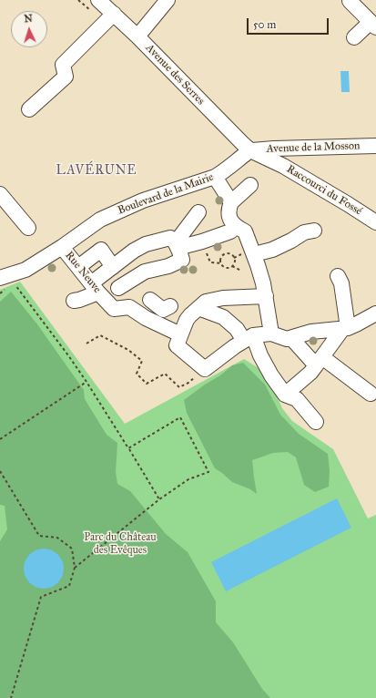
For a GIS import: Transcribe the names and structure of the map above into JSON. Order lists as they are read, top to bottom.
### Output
{
  "streets": {
    "street": [
      "Avenue des Serres",
      "Avenue de la Mosson",
      "Raccourci du Fossé",
      "Boulevard de la Mairie",
      "Rue Neuve"
    ]
  },
  "crossings": [
    ["Avenue des Serres", "Avenue de la Mosson"],
    ["Avenue des Serres", "Raccourci du Fossé"],
    ["Avenue des Serres", "Boulevard de la Mairie"],
    ["Avenue de la Mosson", "Raccourci du Fossé"],
    ["Avenue de la Mosson", "Boulevard de la Mairie"],
    ["Raccourci du Fossé", "Boulevard de la Mairie"],
    ["Boulevard de la Mairie", "Rue Neuve"]
  ],
  "districts": ["LAVÉRUNE"],
  "parks": ["Parc du Château des Evêques"],
  "scale_bar": "50 m",
  "north": "top"
}
